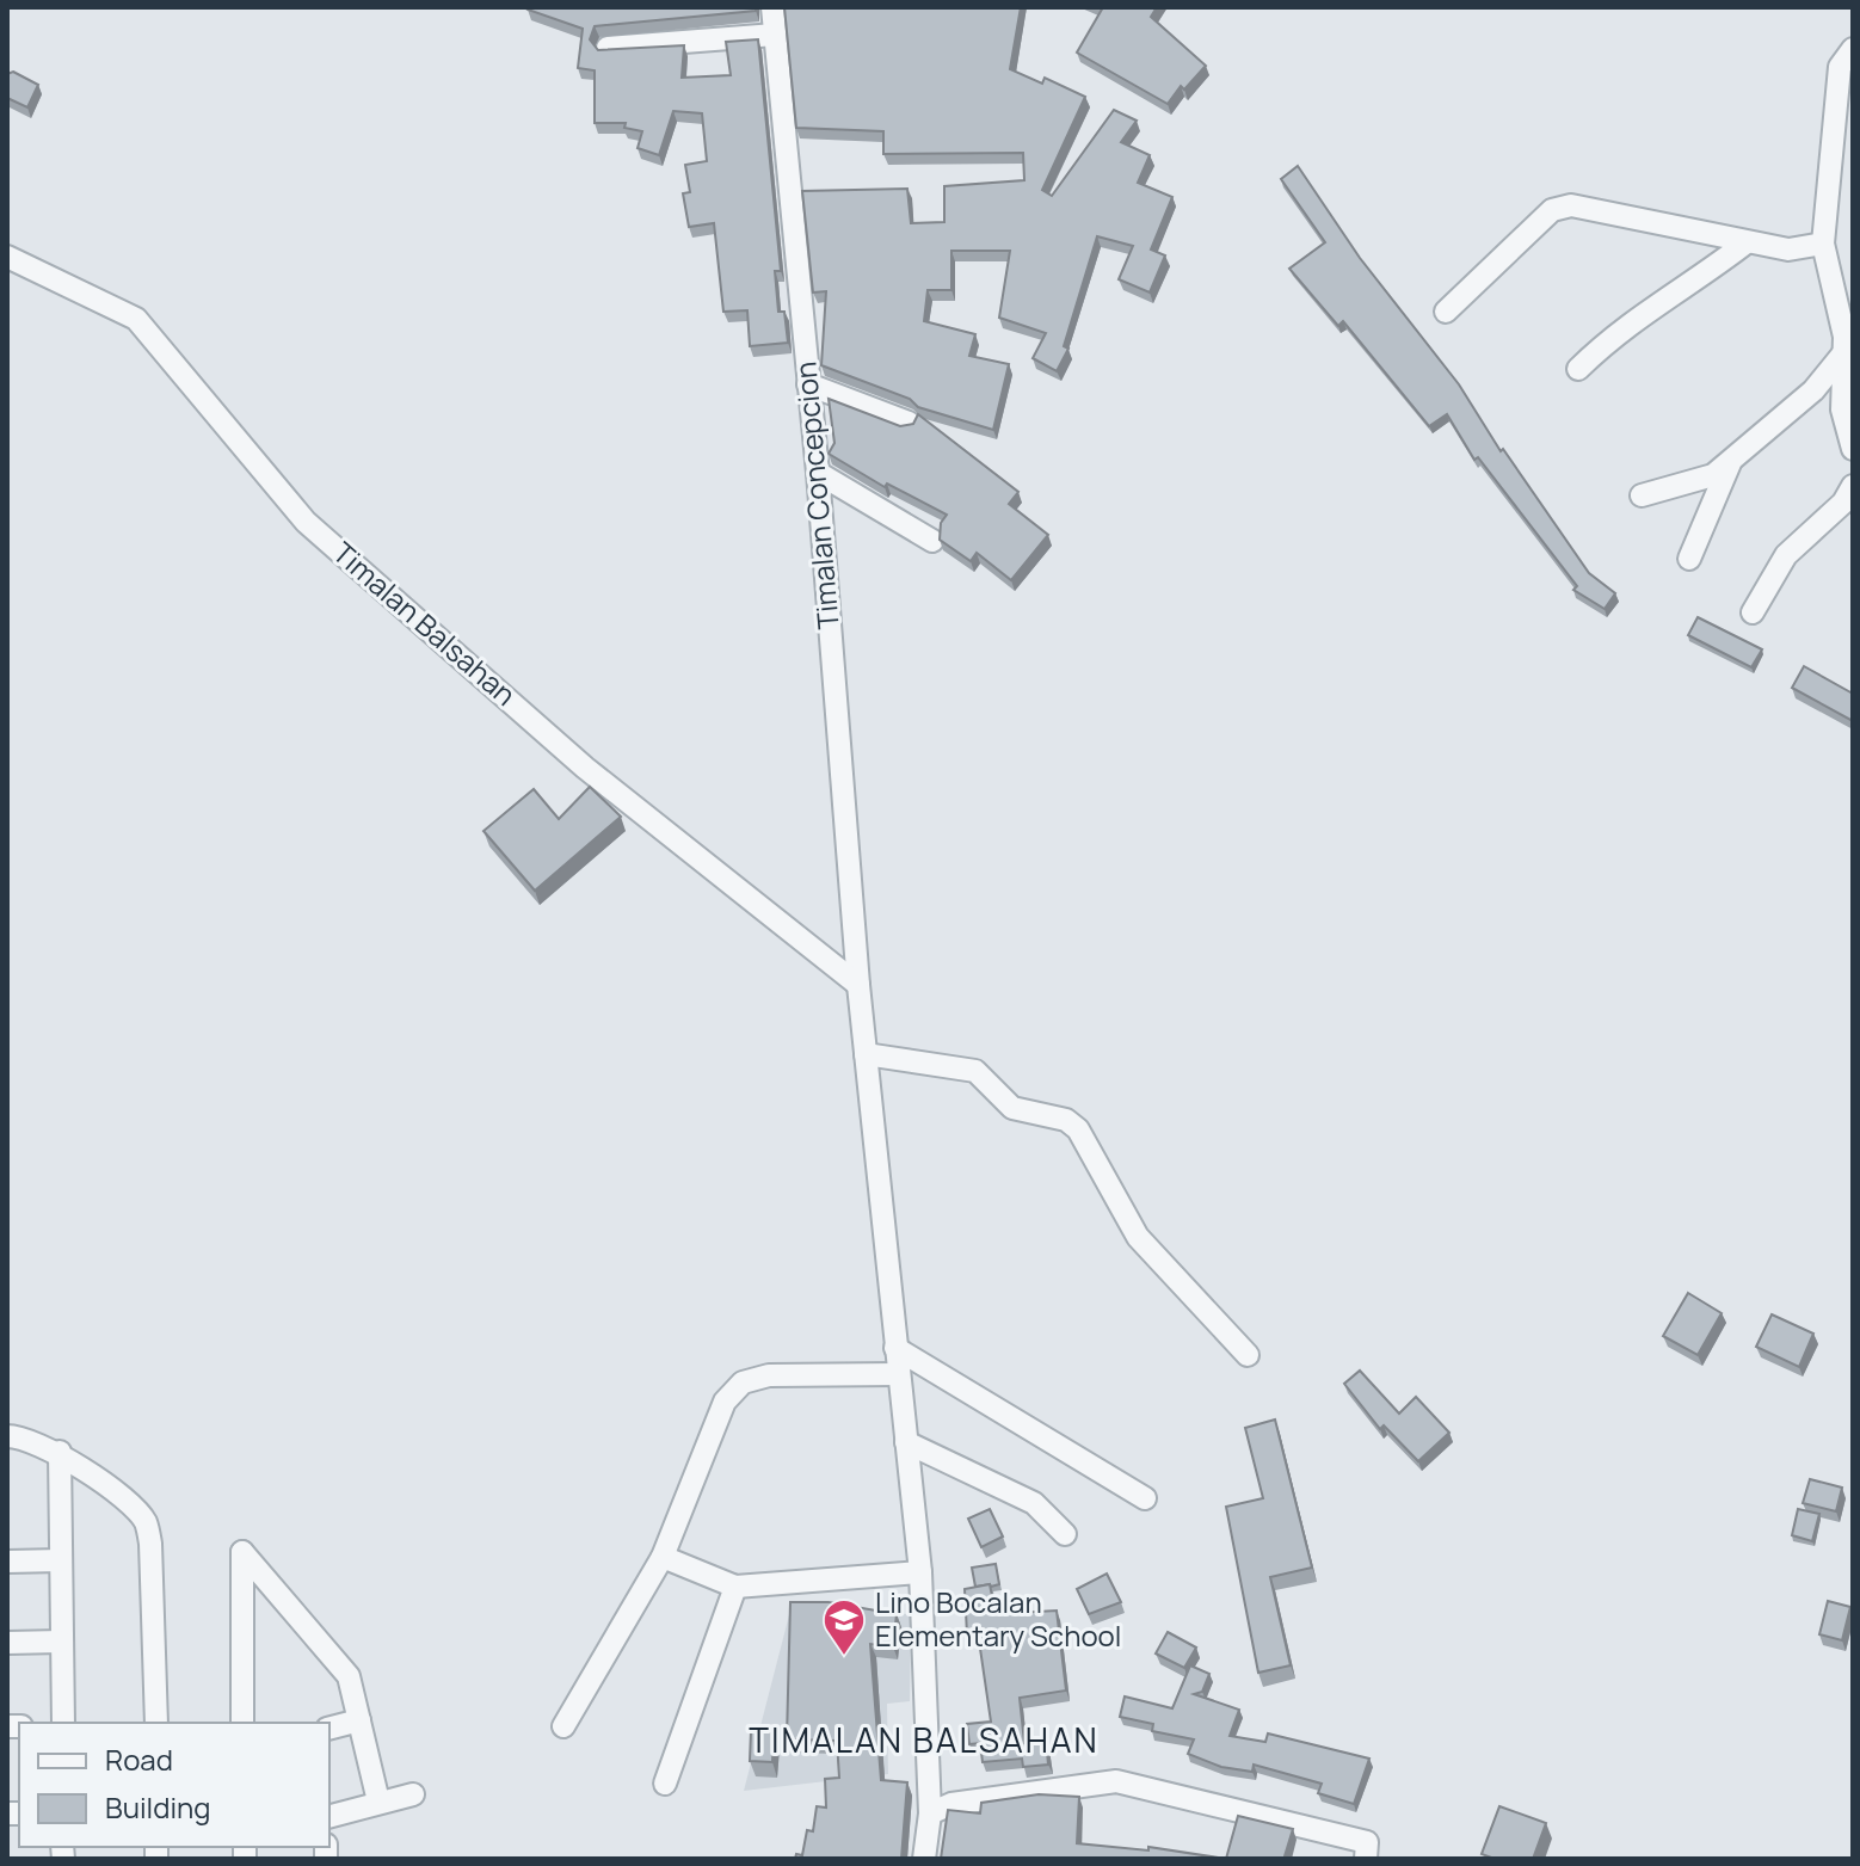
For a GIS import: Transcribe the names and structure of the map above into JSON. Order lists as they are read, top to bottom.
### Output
{
  "streets": {
    "street": ["Timalan Concepcion", "Timalan Balsahan"]
  },
  "crossings": [
    ["Timalan Concepcion", "Timalan Balsahan"]
  ],
  "districts": ["TIMALAN BALSAHAN"],
  "places": {
    "school or university": ["Lino Bocalan Elementary School"]
  },
  "legend": ["Road", "Building"]
}
